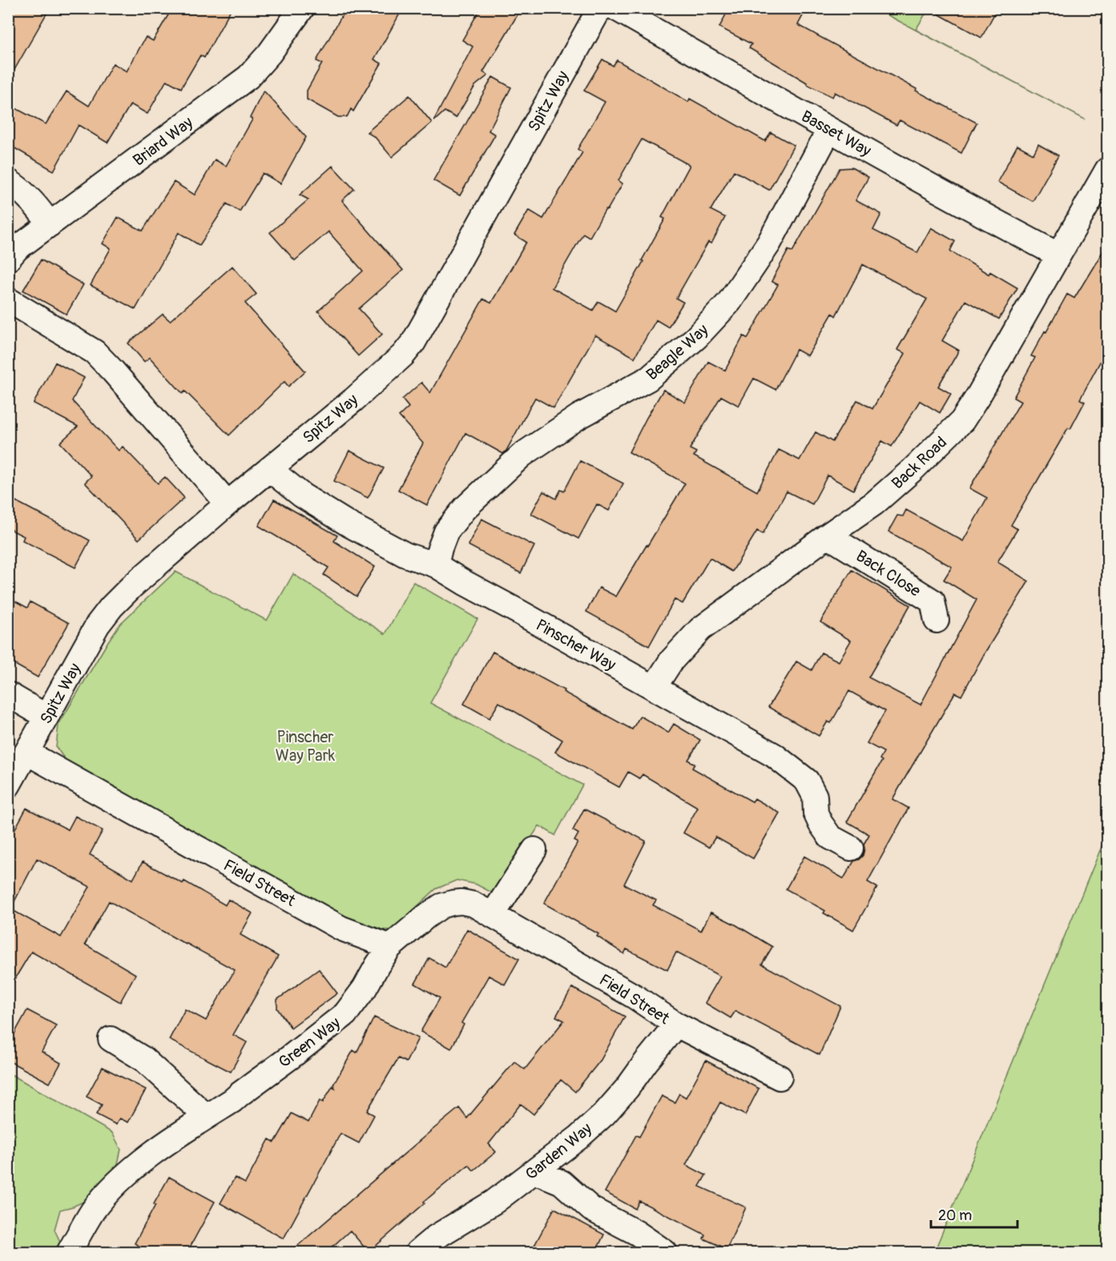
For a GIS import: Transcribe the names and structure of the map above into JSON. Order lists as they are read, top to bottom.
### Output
{
  "streets": {
    "street": [
      "Spitz Way",
      "Basset Way",
      "Briard Way",
      "Beagle Way",
      "Back Road",
      "Back Close",
      "Pinscher Way",
      "Field Street",
      "Green Way",
      "Garden Way"
    ]
  },
  "crossings": [
    ["Spitz Way", "Pinscher Way"],
    ["Spitz Way", "Field Street"],
    ["Basset Way", "Beagle Way"],
    ["Basset Way", "Back Road"],
    ["Beagle Way", "Pinscher Way"],
    ["Back Road", "Back Close"],
    ["Back Road", "Pinscher Way"],
    ["Field Street", "Green Way"],
    ["Field Street", "Garden Way"]
  ],
  "parks": ["Pinscher Way Park"],
  "scale_bar": "20 m"
}
